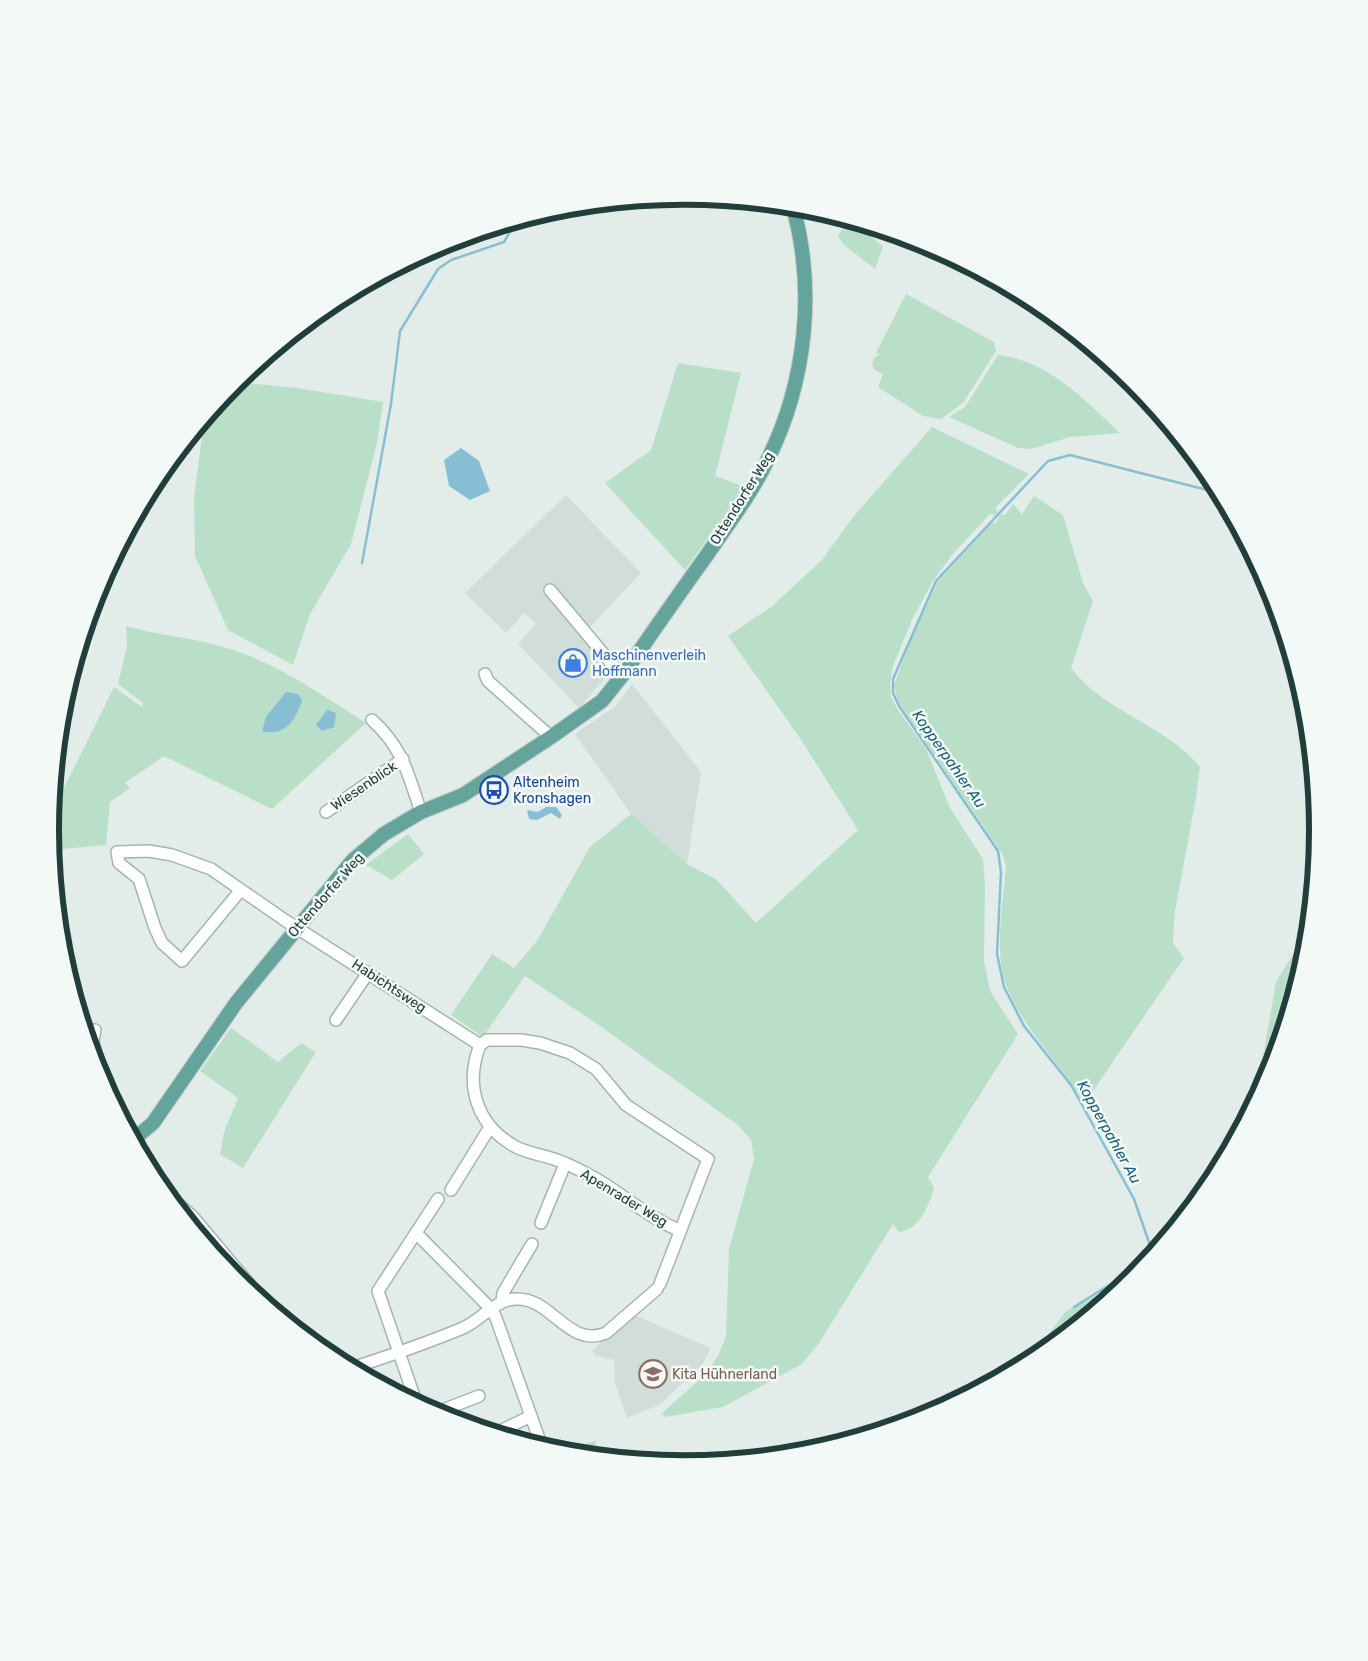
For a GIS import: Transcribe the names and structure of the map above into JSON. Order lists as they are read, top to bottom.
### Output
{
  "streets": {
    "main road": ["Ottendorfer Weg"],
    "street": ["Wiesenblick", "Habichtsweg", "Apenrader Weg"]
  },
  "crossings": [
    ["Ottendorfer Weg", "Wiesenblick"],
    ["Ottendorfer Weg", "Habichtsweg"],
    ["Habichtsweg", "Apenrader Weg"]
  ],
  "water": ["Kopperpahler Au"],
  "places": {
    "shop": ["Maschinenverleih Hoffmann"],
    "bus stop": ["Altenheim Kronshagen"],
    "school or university": ["Kita Hühnerland"]
  }
}
